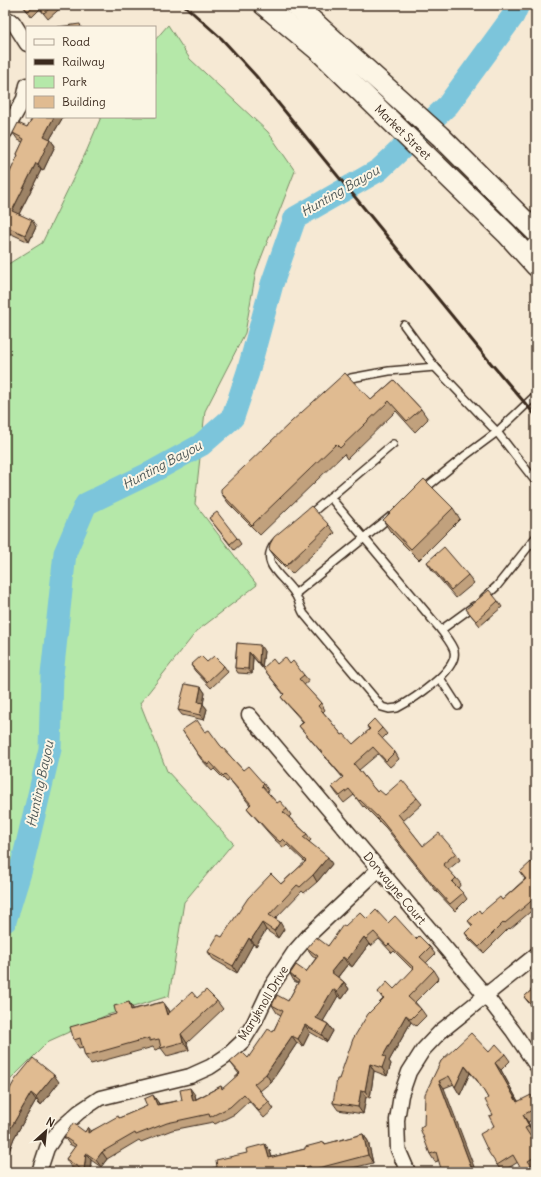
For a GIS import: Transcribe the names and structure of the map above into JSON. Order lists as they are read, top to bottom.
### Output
{
  "streets": {
    "main road": ["Market Street"],
    "street": ["Dorwayne Court", "Maryknoll Drive"]
  },
  "crossings": [
    ["Dorwayne Court", "Maryknoll Drive"]
  ],
  "water": ["Hunting Bayou"],
  "legend": [
    "Road",
    "Railway",
    "Park",
    "Building"
  ],
  "north": "top right"
}
